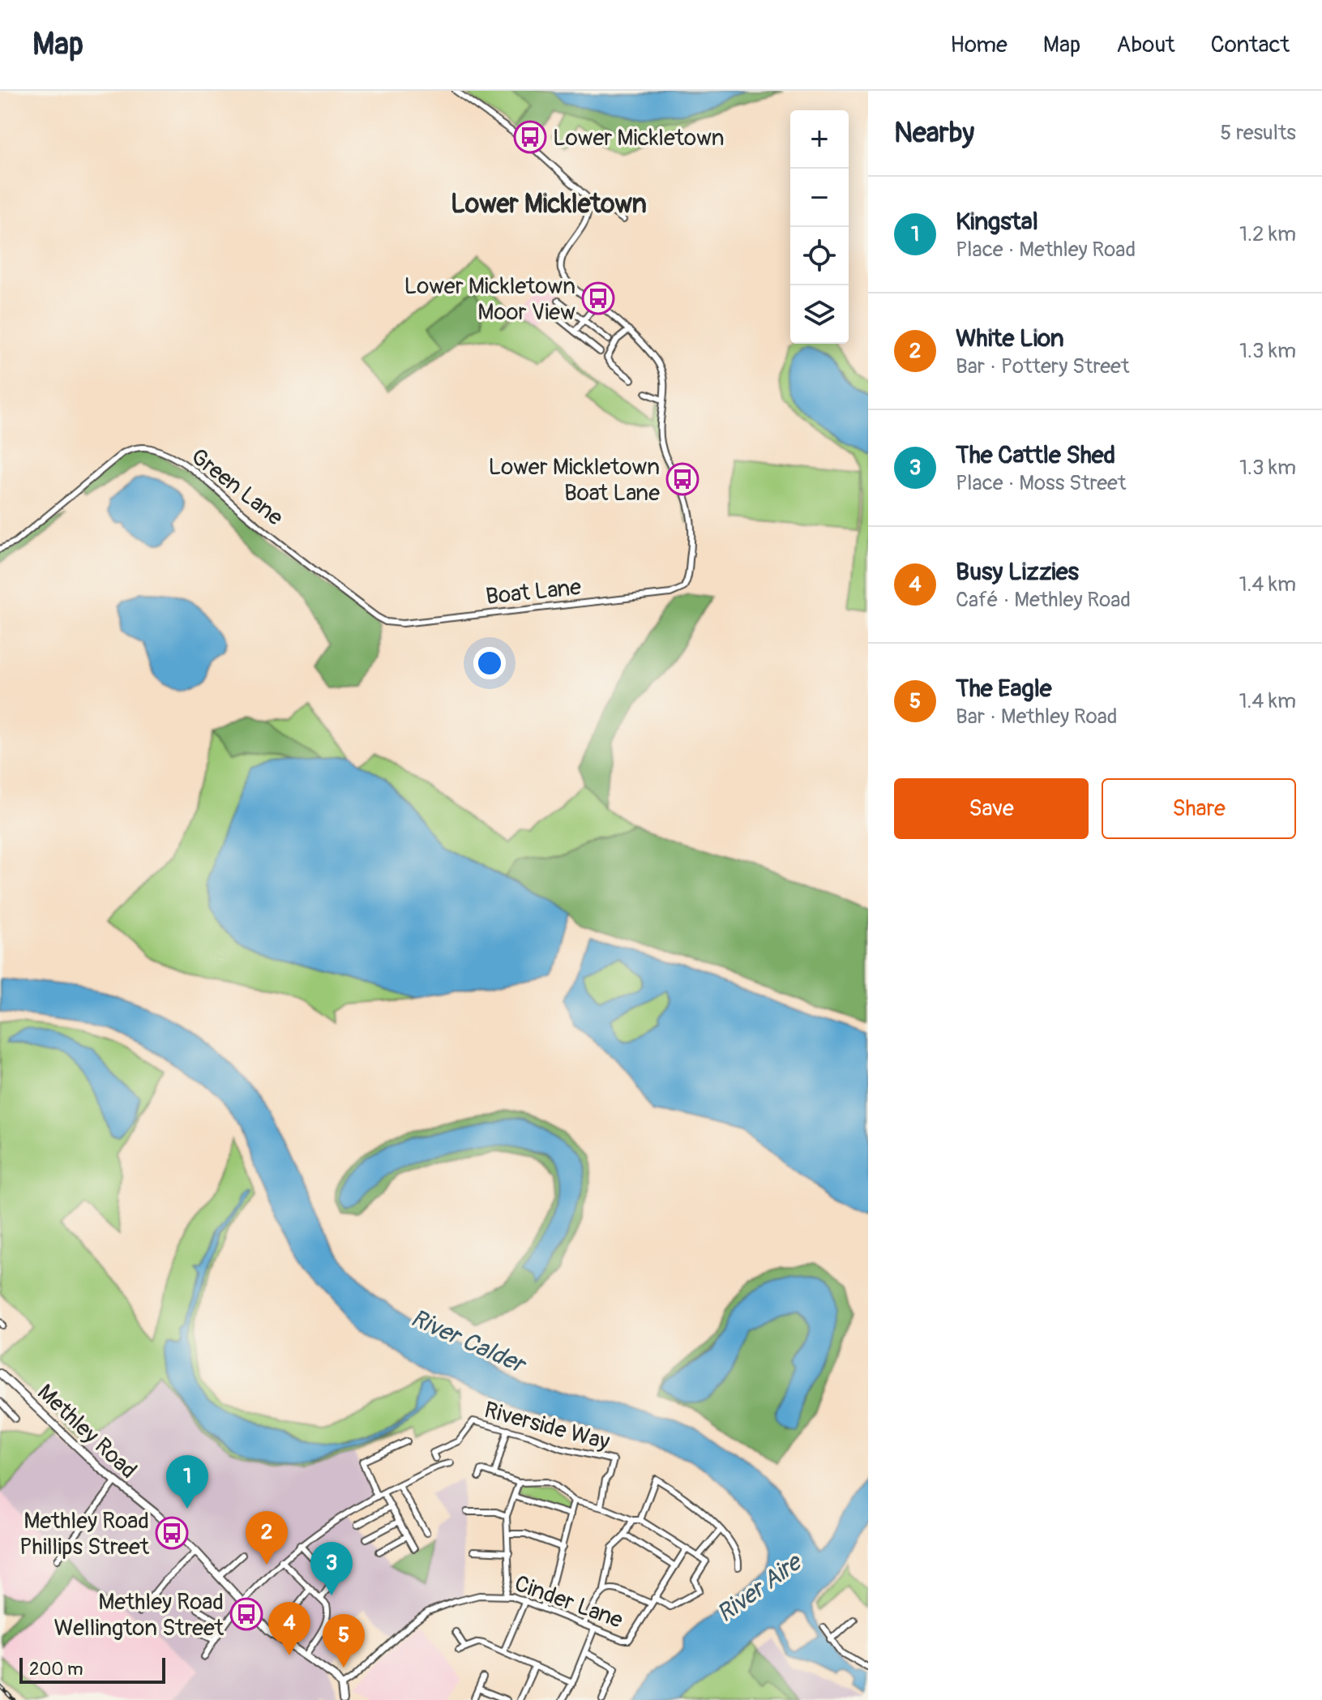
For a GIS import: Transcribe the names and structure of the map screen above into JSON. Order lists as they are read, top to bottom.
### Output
{
  "streets": {
    "main road": ["Methley Road"],
    "street": [
      "Green Lane",
      "Boat Lane",
      "Riverside Way",
      "Cinder Lane"
    ]
  },
  "crossings": [
    ["Green Lane", "Boat Lane"],
    ["Methley Road", "Cinder Lane"]
  ],
  "districts": ["Lower Mickletown"],
  "water": ["River Calder", "River Aire"],
  "places": {
    "bus stop": [
      "Lower Mickletown",
      "Lower Mickletown Moor View",
      "Lower Mickletown Boat Lane",
      "Methley Road Phillips Street",
      "Methley Road Wellington Street"
    ]
  },
  "scale_bar": "200 m",
  "page": {
    "header": "Map",
    "nav": [
      "Home",
      "Map",
      "About",
      "Contact"
    ],
    "heading": ["Nearby", "5 results"],
    "map_buttons": ["+", "−"],
    "list": [
      {
        "mark": "1",
        "name": "Kingstal",
        "note": "Place · Methley Road",
        "value": "1.2 km"
      },
      {
        "mark": "2",
        "name": "White Lion",
        "note": "Bar · Pottery Street",
        "value": "1.3 km"
      },
      {
        "mark": "3",
        "name": "The Cattle Shed",
        "note": "Place · Moss Street",
        "value": "1.3 km"
      },
      {
        "mark": "4",
        "name": "Busy Lizzies",
        "note": "Café · Methley Road",
        "value": "1.4 km"
      },
      {
        "mark": "5",
        "name": "The Eagle",
        "note": "Bar · Methley Road",
        "value": "1.4 km"
      }
    ],
    "buttons": ["Save", "Share"],
    "pins": [
      "1",
      "2",
      "3",
      "4",
      "5"
    ],
    "scale": "200 m"
  }
}
